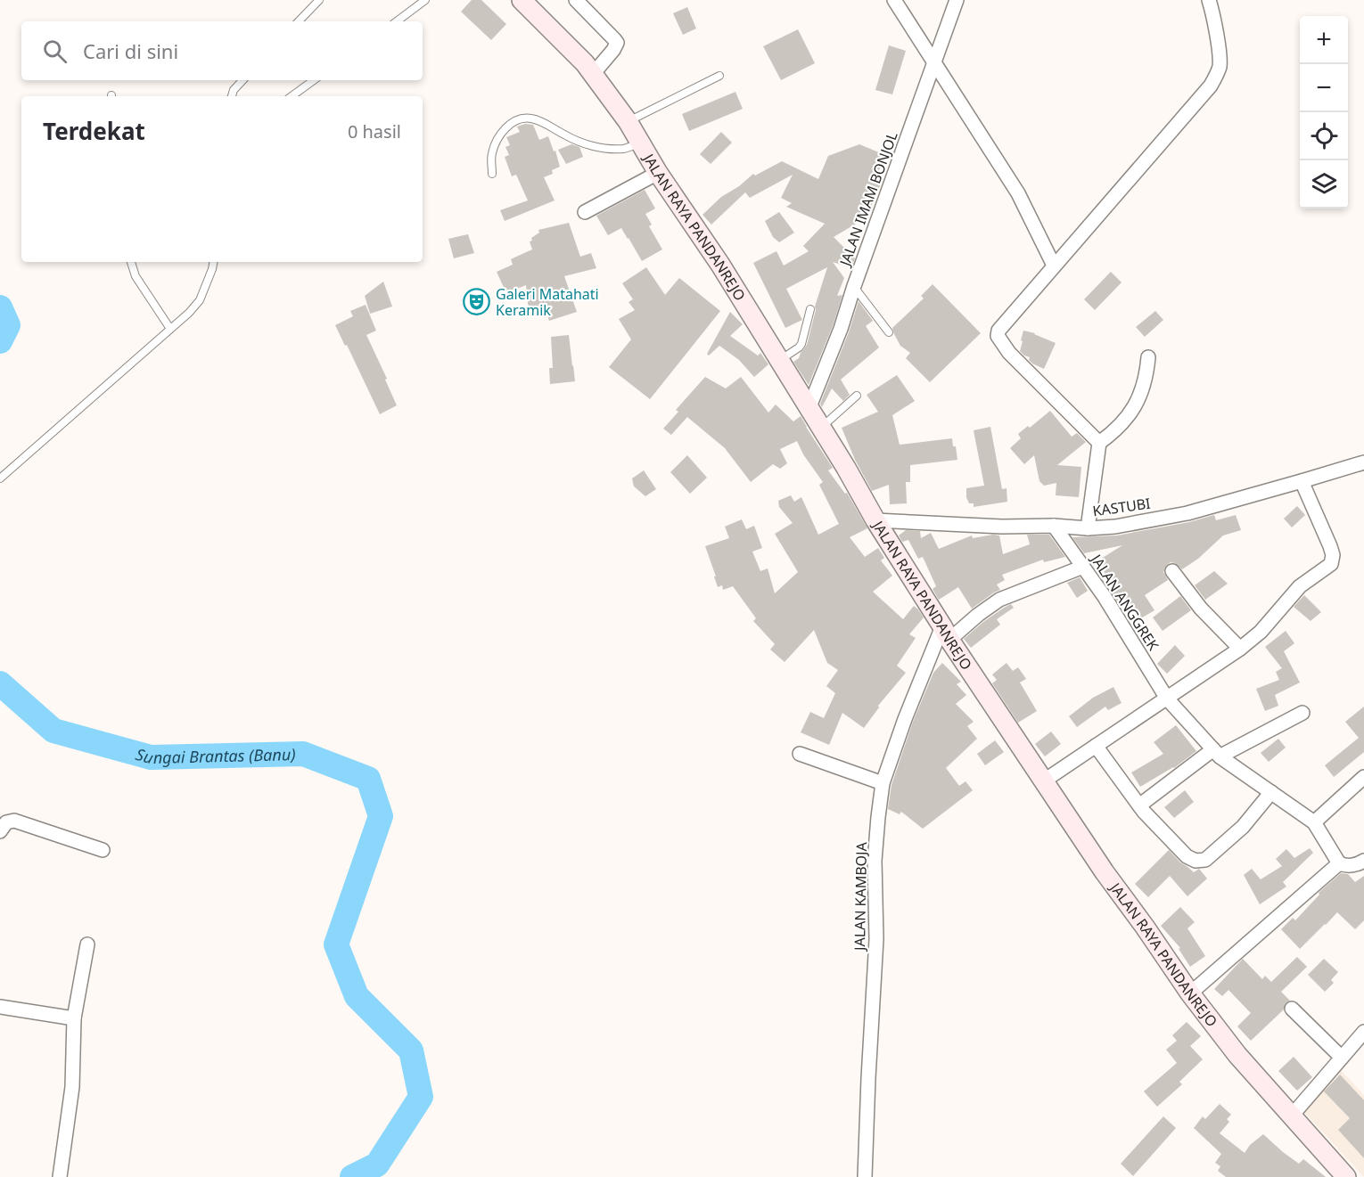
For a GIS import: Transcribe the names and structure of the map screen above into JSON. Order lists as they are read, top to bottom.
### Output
{
  "streets": {
    "main road": ["JALAN RAYA PANDANREJO"],
    "street": [
      "JALAN IMAM BONJOL",
      "KASTUBI",
      "JALAN ANGGREK",
      "JALAN KAMBOJA"
    ]
  },
  "crossings": [
    ["JALAN IMAM BONJOL", "JALAN RAYA PANDANREJO"],
    ["JALAN RAYA PANDANREJO", "KASTUBI"],
    ["JALAN RAYA PANDANREJO", "JALAN KAMBOJA"],
    ["KASTUBI", "JALAN ANGGREK"]
  ],
  "water": ["Sungai Brantas (Banu)"],
  "places": {
    "theatre": ["Galeri Matahati Keramik"]
  },
  "page": {
    "map_buttons": ["+", "−"],
    "search": "Cari di sini",
    "heading": ["Terdekat", "0 hasil"]
  }
}
